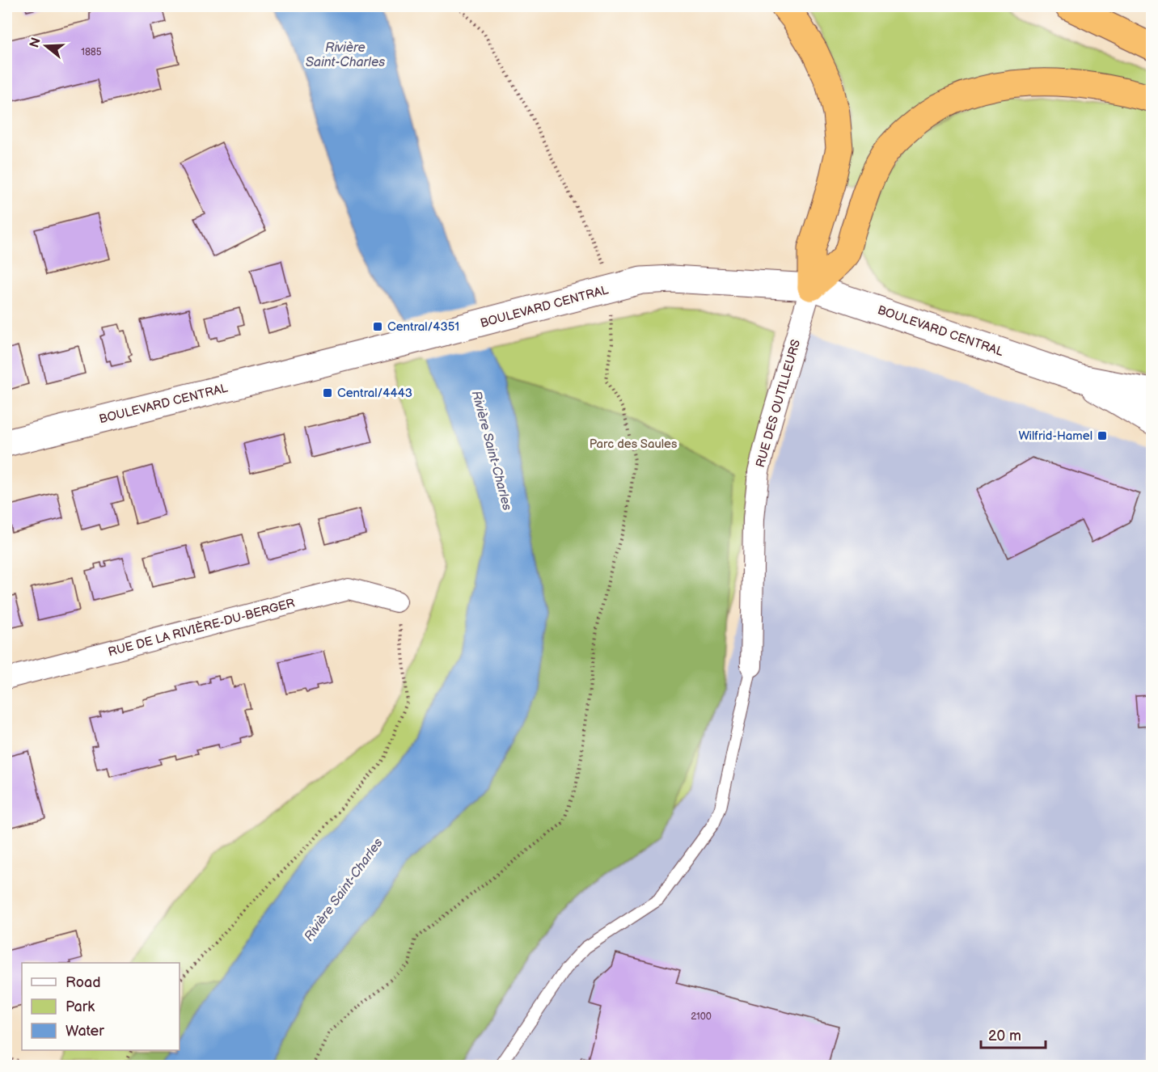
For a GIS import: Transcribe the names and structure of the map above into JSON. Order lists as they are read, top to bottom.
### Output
{
  "streets": {
    "street": ["BOULEVARD CENTRAL", "RUE DES OUTILLEURS", "RUE DE LA RIVIÈRE-DU-BERGER"]
  },
  "crossings": [
    ["BOULEVARD CENTRAL", "RUE DES OUTILLEURS"]
  ],
  "water": ["Rivière Saint-Charles"],
  "parks": ["Parc des Saules"],
  "places": {
    "transit": ["Central/4351", "Central/4443", "Wilfrid-Hamel"]
  },
  "house_numbers": ["1885", "2100"],
  "legend": ["Road", "Park", "Water"],
  "scale_bar": "20 m",
  "north": "left"
}
